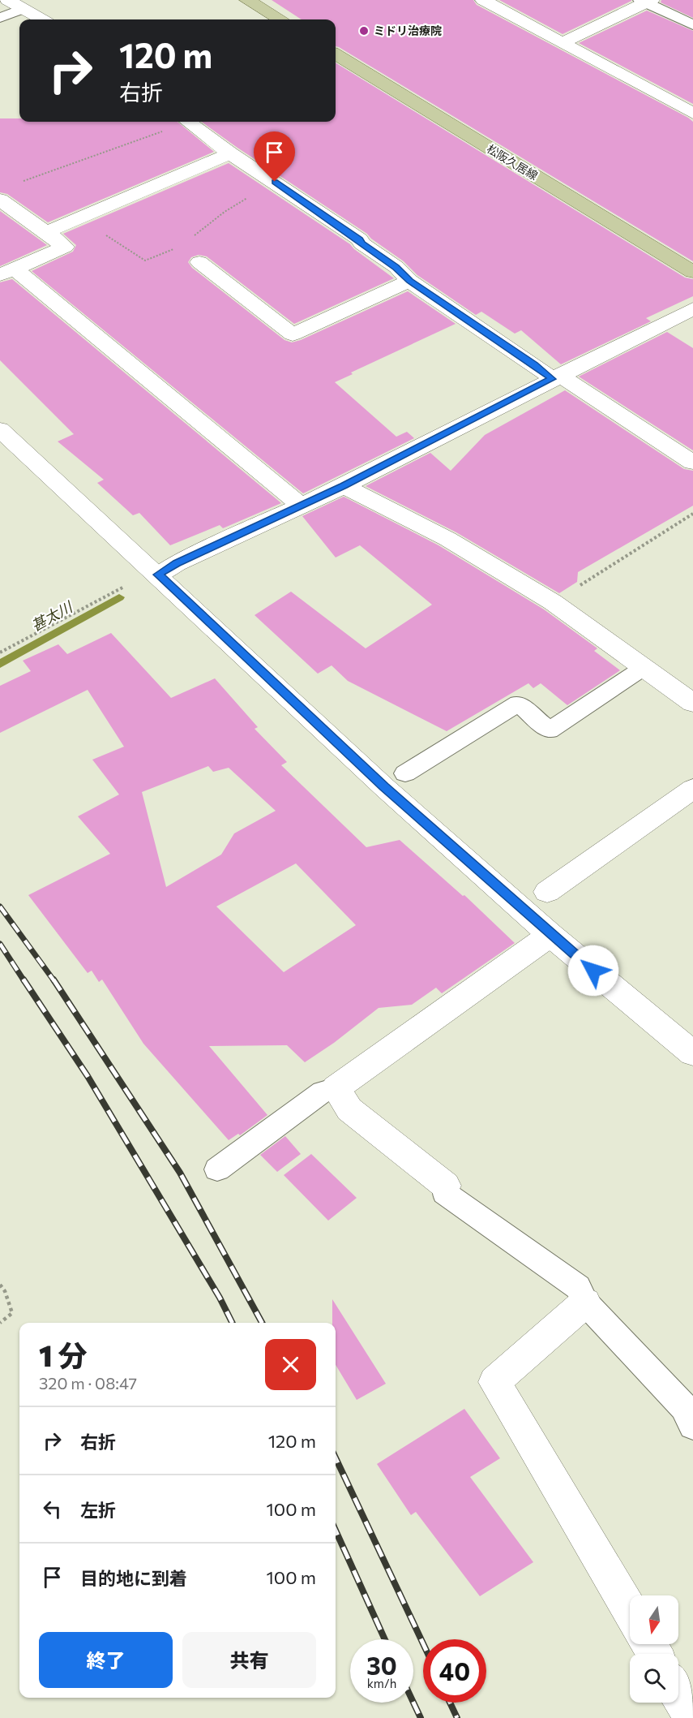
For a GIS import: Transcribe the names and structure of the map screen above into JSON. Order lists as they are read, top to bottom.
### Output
{
  "streets": {
    "main road": ["松阪久居線"]
  },
  "water": ["甚太川"],
  "places": ["ミドリ治療院"],
  "north": "bottom",
  "page": {
    "turn": ["120 m", "右折"],
    "heading": ["1 分", "320 m · 08:47"],
    "list": [
      {
        "name": "右折",
        "value": "120 m"
      },
      {
        "name": "左折",
        "value": "100 m"
      },
      {
        "name": "目的地に到着",
        "value": "100 m"
      }
    ],
    "buttons": ["終了", "共有"],
    "speed": "30 km/h",
    "limit": "40"
  }
}
